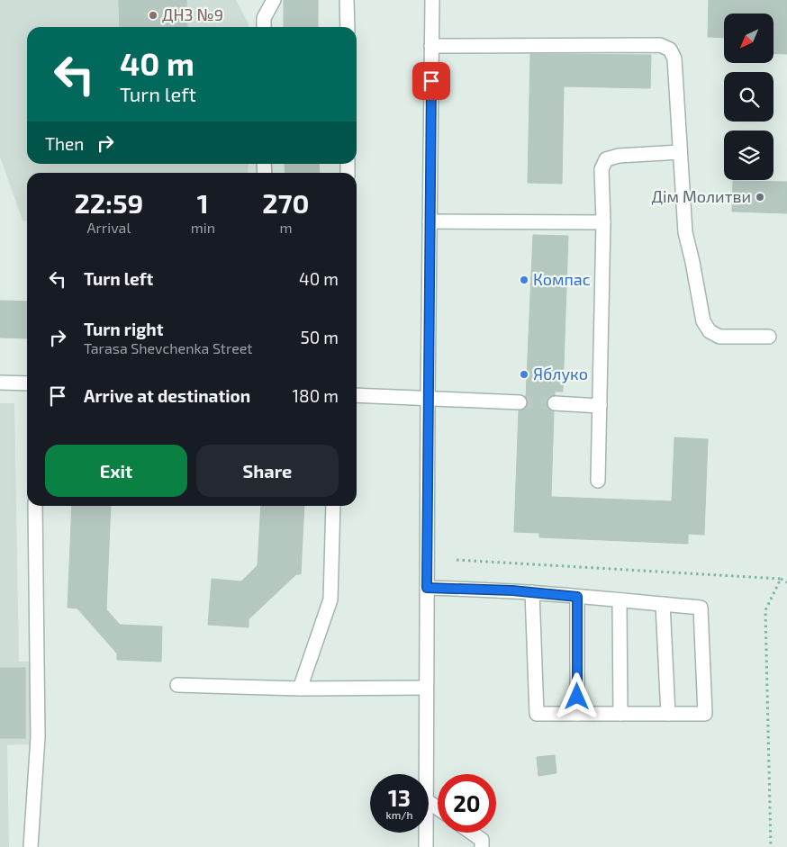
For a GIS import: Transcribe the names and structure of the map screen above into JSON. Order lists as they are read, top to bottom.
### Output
{
  "places": [
    "ДНЗ №9",
    "Дім Молитви",
    "Компас",
    "Яблуко"
  ],
  "north": "bottom left",
  "page": {
    "turn": ["40 m", "Turn left"],
    "then": "Then",
    "eta": [
      "22:59",
      "Arrival",
      "1",
      "min",
      "270",
      "m"
    ],
    "list": [
      {
        "name": "Turn left",
        "value": "40 m"
      },
      {
        "name": "Turn right",
        "note": "Tarasa Shevchenka Street",
        "value": "50 m"
      },
      {
        "name": "Arrive at destination",
        "value": "180 m"
      }
    ],
    "buttons": ["Exit", "Share"],
    "speed": "13 km/h",
    "limit": "20"
  }
}
